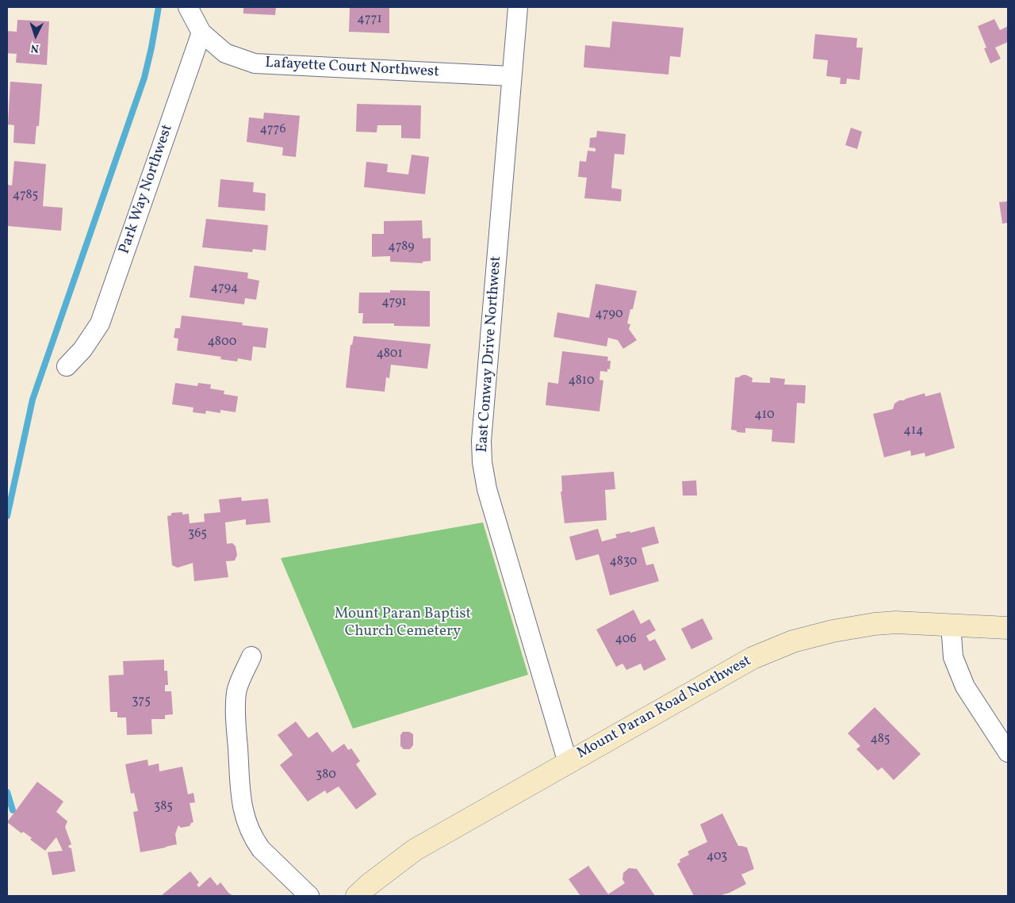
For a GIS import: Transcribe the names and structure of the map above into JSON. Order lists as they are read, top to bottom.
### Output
{
  "streets": {
    "main road": ["Mount Paran Road Northwest"],
    "street": ["Lafayette Court Northwest", "Park Way Northwest", "East Conway Drive Northwest"]
  },
  "crossings": [
    ["Lafayette Court Northwest", "Park Way Northwest"],
    ["Lafayette Court Northwest", "East Conway Drive Northwest"],
    ["East Conway Drive Northwest", "Mount Paran Road Northwest"]
  ],
  "parks": ["Mount Paran Baptist Church Cemetery"],
  "house_numbers": [
    "4771",
    "4776",
    "4785",
    "4789",
    "4794",
    "4791",
    "4790",
    "4800",
    "4801",
    "4810",
    "410",
    "414",
    "365",
    "4830",
    "406",
    "375",
    "485",
    "380",
    "385",
    "403"
  ],
  "north": "bottom"
}
